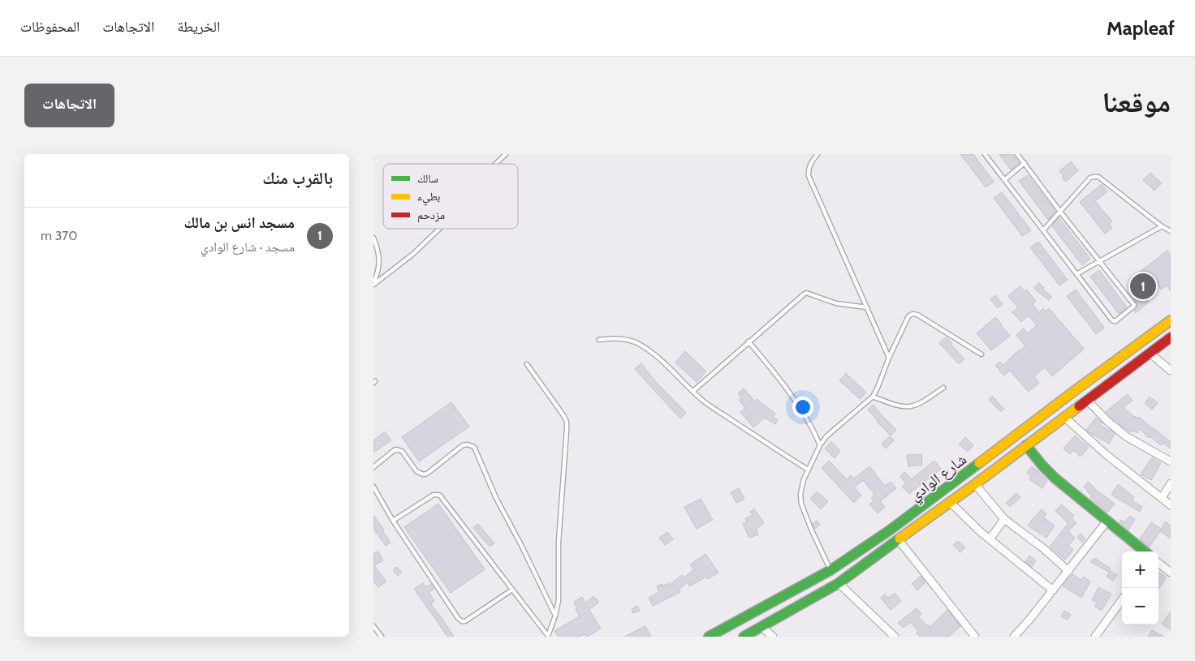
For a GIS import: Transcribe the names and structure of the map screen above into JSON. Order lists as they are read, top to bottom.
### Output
{
  "streets": {
    "main road": ["شارع الوادي"]
  },
  "legend": ["سالك", "بطيء", "مزدحم"],
  "page": {
    "header": "Mapleaf",
    "nav": ["الخريطة", "الاتجاهات", "المحفوظات"],
    "title": "موقعنا",
    "buttons": "الاتجاهات",
    "heading": "بالقرب منك",
    "list": [
      {
        "mark": "1",
        "name": "مسجد انس بن مالك",
        "note": "مسجد · شارع الوادي",
        "value": "370 m"
      }
    ],
    "pins": "1",
    "map_buttons": ["+", "−"]
  }
}
